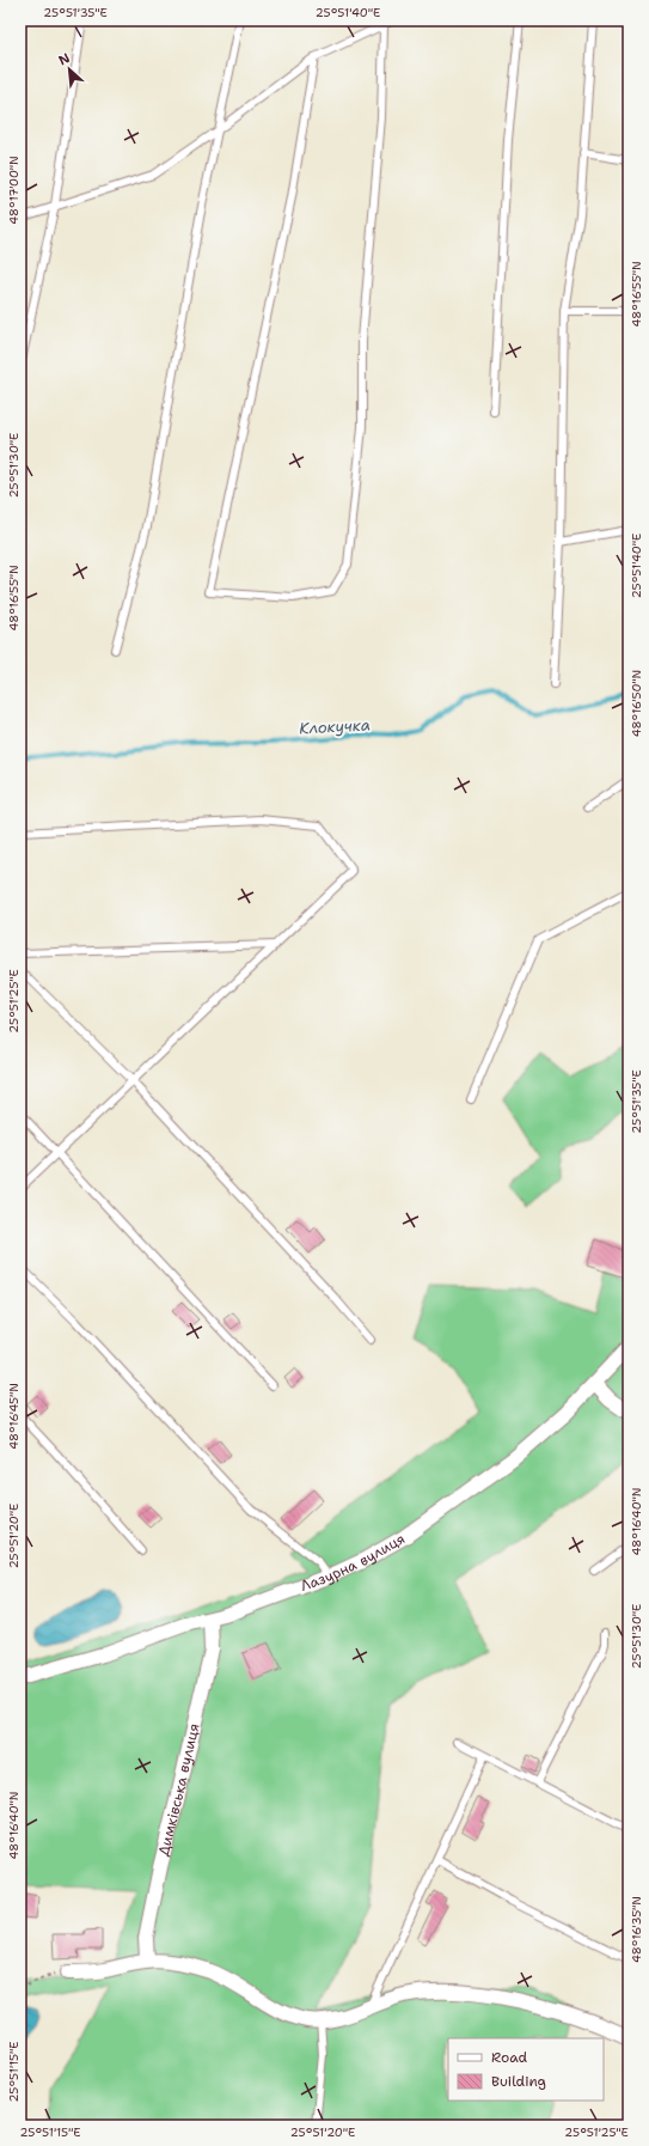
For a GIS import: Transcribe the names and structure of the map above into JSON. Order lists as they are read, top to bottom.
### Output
{
  "streets": {
    "street": ["Лазурна вулиця", "Димківська вулиця"]
  },
  "crossings": [
    ["Лазурна вулиця", "Димківська вулиця"]
  ],
  "water": ["Клокучка"],
  "legend": ["Road", "Building"],
  "north": "top left",
  "coordinates": [
    "25°51'35\"E",
    "25°51'40\"E",
    "48°17'00\"N",
    "48°16'55\"N",
    "25°51'30\"E",
    "48°16'50\"N",
    "25°51'25\"E",
    "48°16'45\"N",
    "48°16'40\"N",
    "25°51'20\"E",
    "48°16'35\"N",
    "25°51'15\"E"
  ]
}
